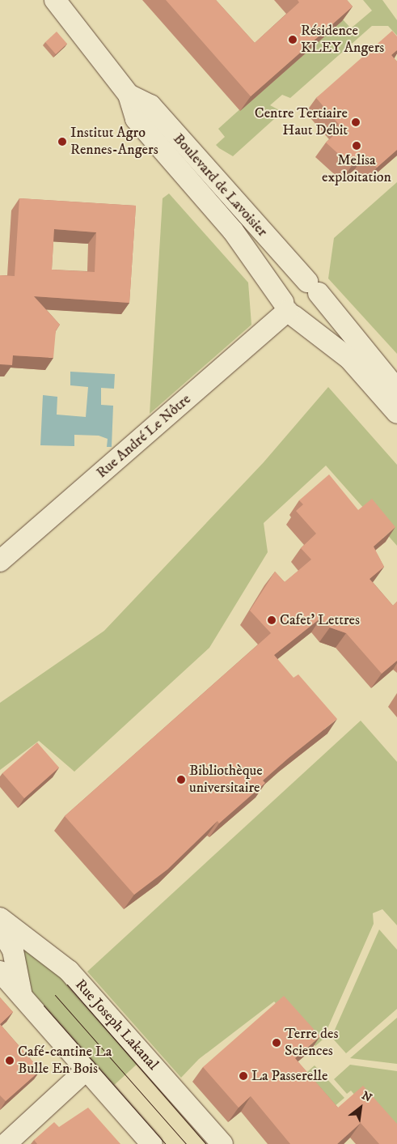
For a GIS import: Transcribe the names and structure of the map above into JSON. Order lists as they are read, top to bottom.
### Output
{
  "streets": {
    "street": ["Boulevard de Lavoisier", "Rue André Le Nôtre", "Rue Joseph Lakanal"]
  },
  "crossings": [
    ["Boulevard de Lavoisier", "Rue André Le Nôtre"]
  ],
  "places": [
    "Résidence KLEY Angers",
    "Centre Tertiaire Haut Débit",
    "Institut Agro Rennes-Angers",
    "Melisa exploitation",
    "Cafet’ Lettres",
    "Bibliothèque universitaire",
    "Terre des Sciences",
    "Café-cantine La Bulle En Bois",
    "La Passerelle"
  ],
  "north": "top right"
}
